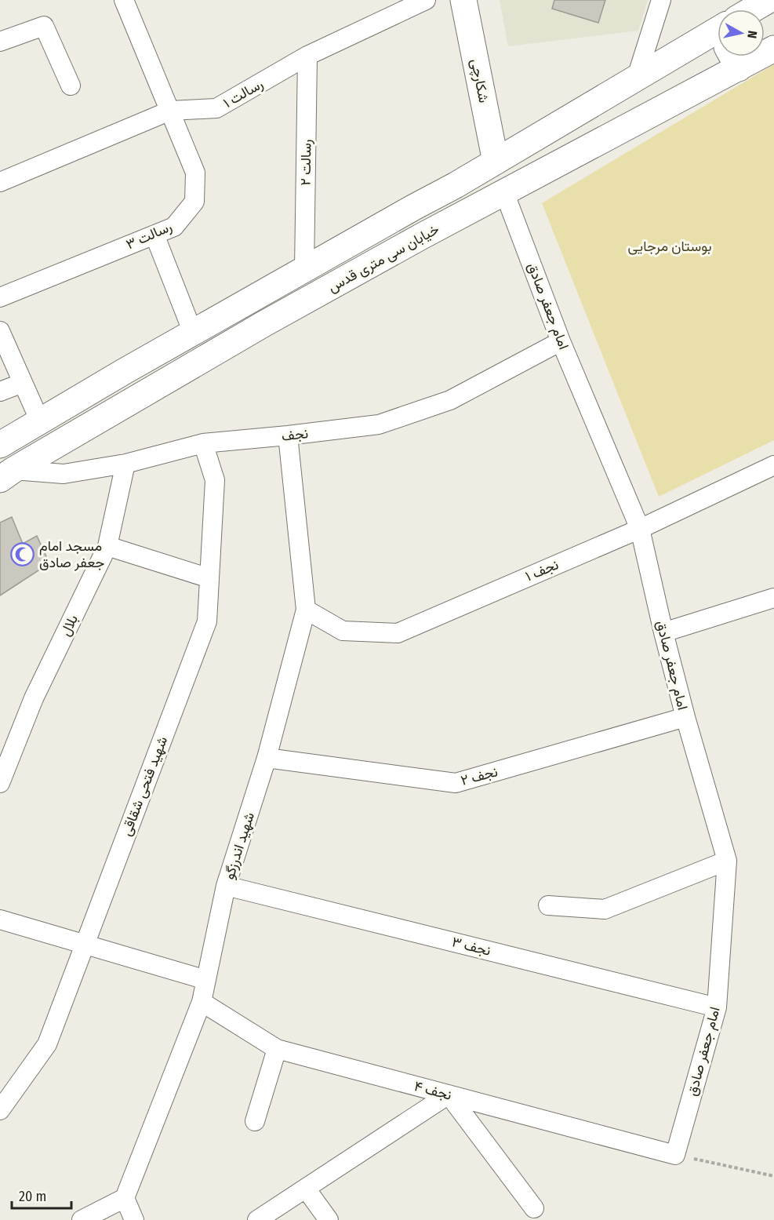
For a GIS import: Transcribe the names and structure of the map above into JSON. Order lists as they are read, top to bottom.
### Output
{
  "streets": {
    "main road": ["شکارچی", "خیابان سی متری قدس"],
    "street": [
      "رسالت ۱",
      "رسالت ۲",
      "رسالت ۳",
      "امام جعفر صادق",
      "نجف",
      "نجف ۱",
      "بلال",
      "نجف ۲",
      "شهید فتحی شقاقی",
      "شهید اندرزگو",
      "نجف ۳",
      "نجف ۴"
    ]
  },
  "crossings": [
    ["شکارچی", "خیابان سی متری قدس"],
    ["رسالت ۱", "رسالت ۲"],
    ["رسالت ۱", "رسالت ۳"],
    ["رسالت ۲", "خیابان سی متری قدس"],
    ["خیابان سی متری قدس", "امام جعفر صادق"],
    ["خیابان سی متری قدس", "نجف"],
    ["امام جعفر صادق", "نجف"],
    ["امام جعفر صادق", "نجف ۱"],
    ["امام جعفر صادق", "نجف ۲"],
    ["امام جعفر صادق", "نجف ۳"],
    ["امام جعفر صادق", "نجف ۴"],
    ["نجف", "بلال"],
    ["نجف", "شهید فتحی شقاقی"],
    ["نجف", "شهید اندرزگو"],
    ["نجف ۱", "شهید اندرزگو"],
    ["نجف ۲", "شهید اندرزگو"],
    ["شهید اندرزگو", "نجف ۳"],
    ["شهید اندرزگو", "نجف ۴"]
  ],
  "parks": ["بوستان مرجایی"],
  "places": {
    "mosque": ["مسجد امام جعفر صادق"]
  },
  "scale_bar": "20 m",
  "north": "right"
}
